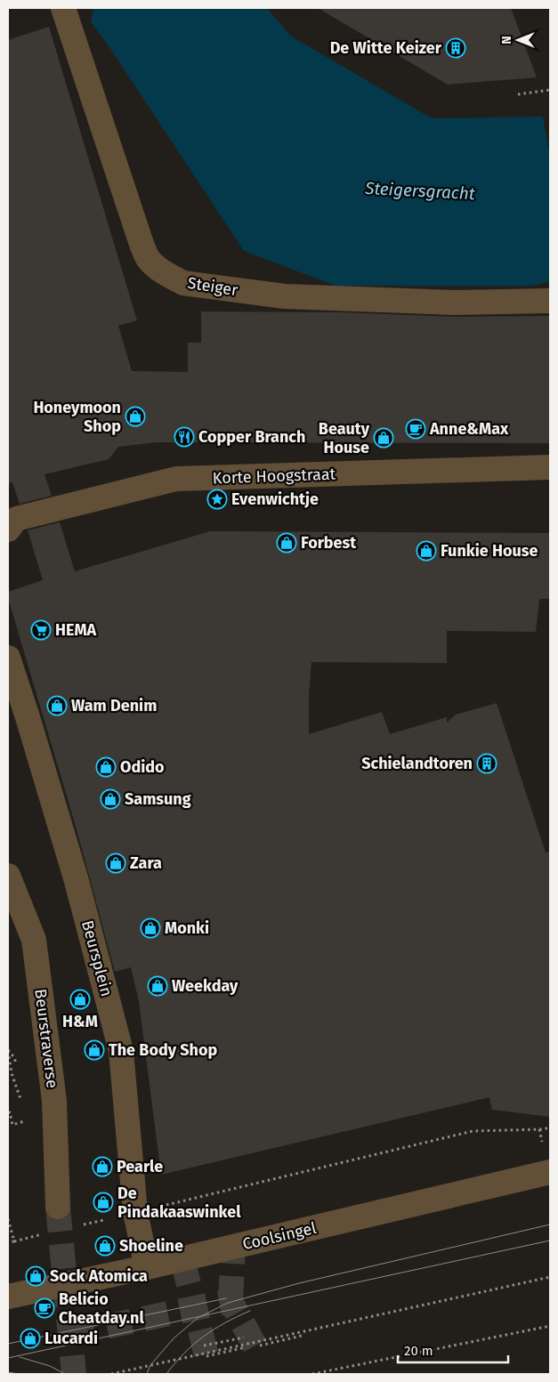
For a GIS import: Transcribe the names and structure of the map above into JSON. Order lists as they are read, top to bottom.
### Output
{
  "streets": {
    "street": [
      "Steiger",
      "Korte Hoogstraat",
      "Beursplein",
      "Beurstraverse",
      "Coolsingel"
    ]
  },
  "crossings": [
    ["Beursplein", "Coolsingel"]
  ],
  "water": ["Steigersgracht"],
  "places": {
    "building": ["De Witte Keizer", "Schielandtoren"],
    "shop": [
      "Honeymoon Shop",
      "Beauty House",
      "Forbest",
      "Funkie House",
      "Wam Denim",
      "Odido",
      "Samsung",
      "Zara",
      "Monki",
      "Weekday",
      "H&M",
      "The Body Shop",
      "Pearle",
      "De Pindakaaswinkel",
      "Shoeline",
      "Sock Atomica",
      "Lucardi"
    ],
    "cafe": ["Anne&Max", "Belicio Cheatday.nl"],
    "restaurant": ["Copper Branch"],
    "place": ["Evenwichtje"],
    "supermarket": ["HEMA"]
  },
  "scale_bar": "20 m",
  "north": "left"
}
